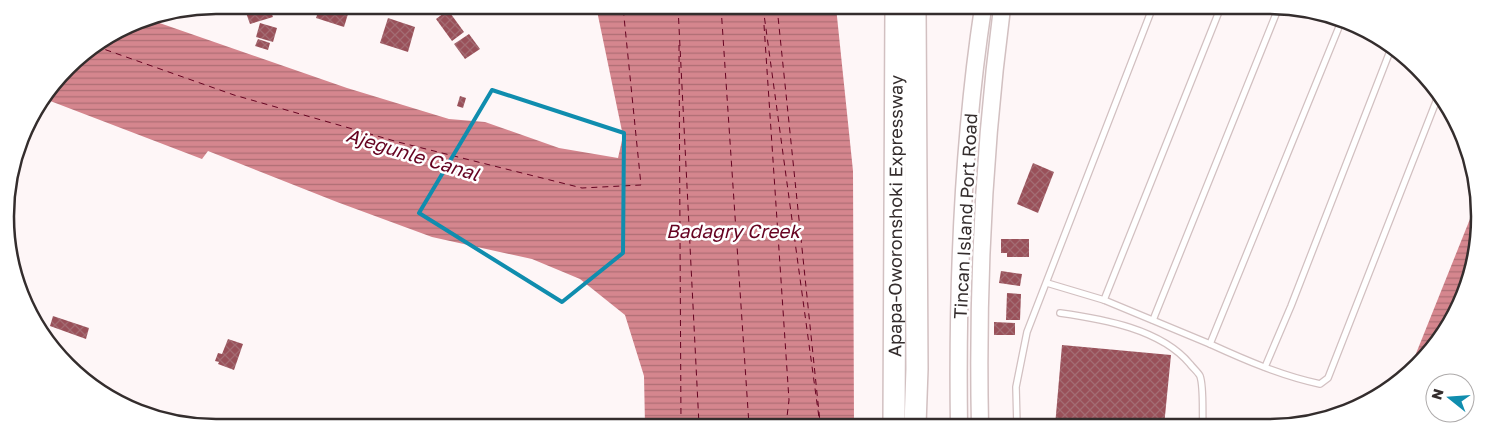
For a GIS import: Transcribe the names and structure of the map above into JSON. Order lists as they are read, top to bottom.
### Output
{
  "streets": {
    "highway": ["Apapa-Oworonshoki Expressway"],
    "street": ["Tincan Island Port Road"]
  },
  "water": ["Ajegunle Canal", "Badagry Creek"],
  "north": "left"
}
